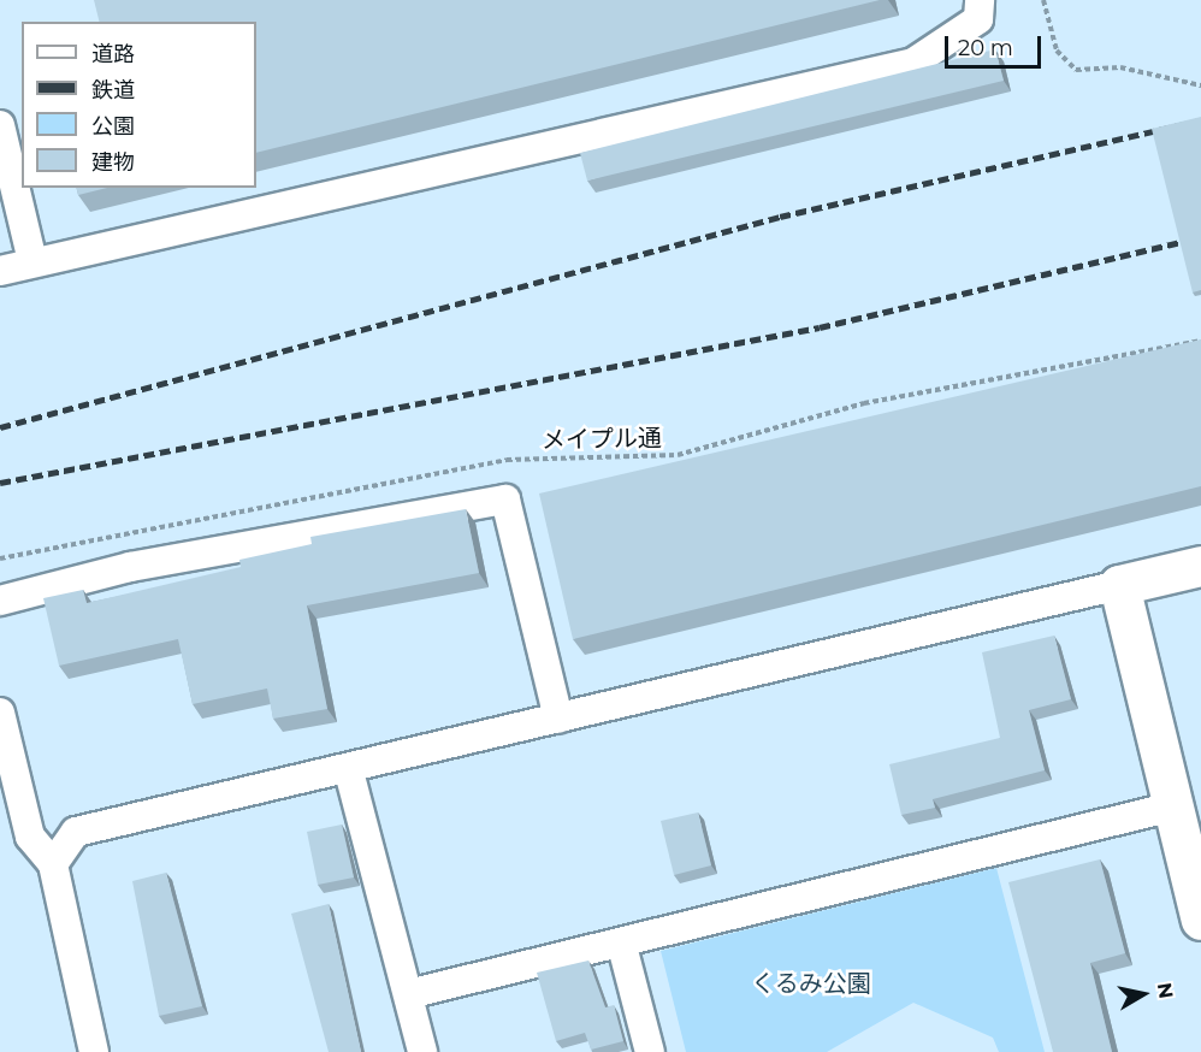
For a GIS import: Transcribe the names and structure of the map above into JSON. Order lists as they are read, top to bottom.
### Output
{
  "streets": {
    "path": ["メイプル通"]
  },
  "parks": ["くるみ公園"],
  "legend": [
    "道路",
    "鉄道",
    "公園",
    "建物"
  ],
  "scale_bar": "20 m",
  "north": "right"
}
